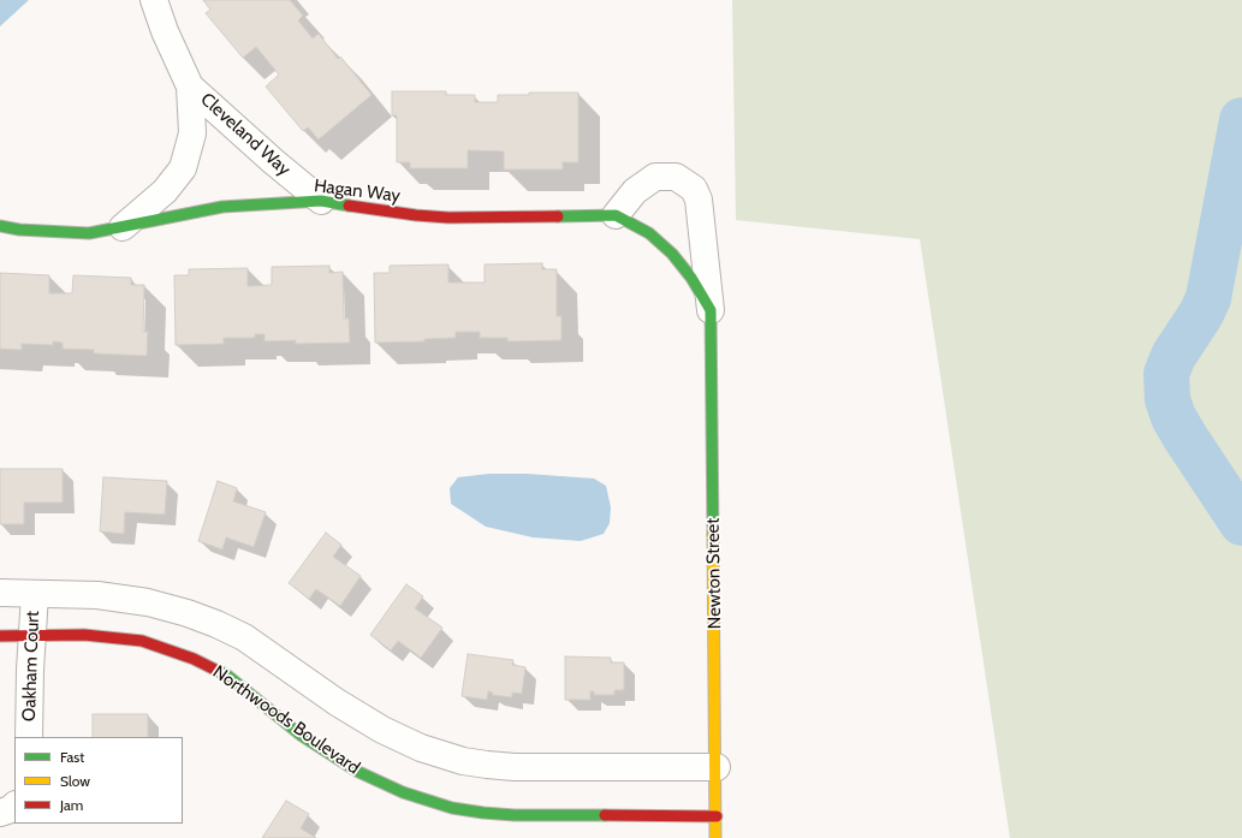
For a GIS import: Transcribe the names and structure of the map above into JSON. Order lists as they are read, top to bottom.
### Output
{
  "streets": {
    "street": [
      "Cleveland Way",
      "Hagan Way",
      "Newton Street",
      "Oakham Court",
      "Northwoods Boulevard"
    ]
  },
  "crossings": [
    ["Cleveland Way", "Hagan Way"],
    ["Hagan Way", "Newton Street"],
    ["Newton Street", "Northwoods Boulevard"],
    ["Oakham Court", "Northwoods Boulevard"]
  ],
  "legend": ["Fast", "Slow", "Jam"]
}
